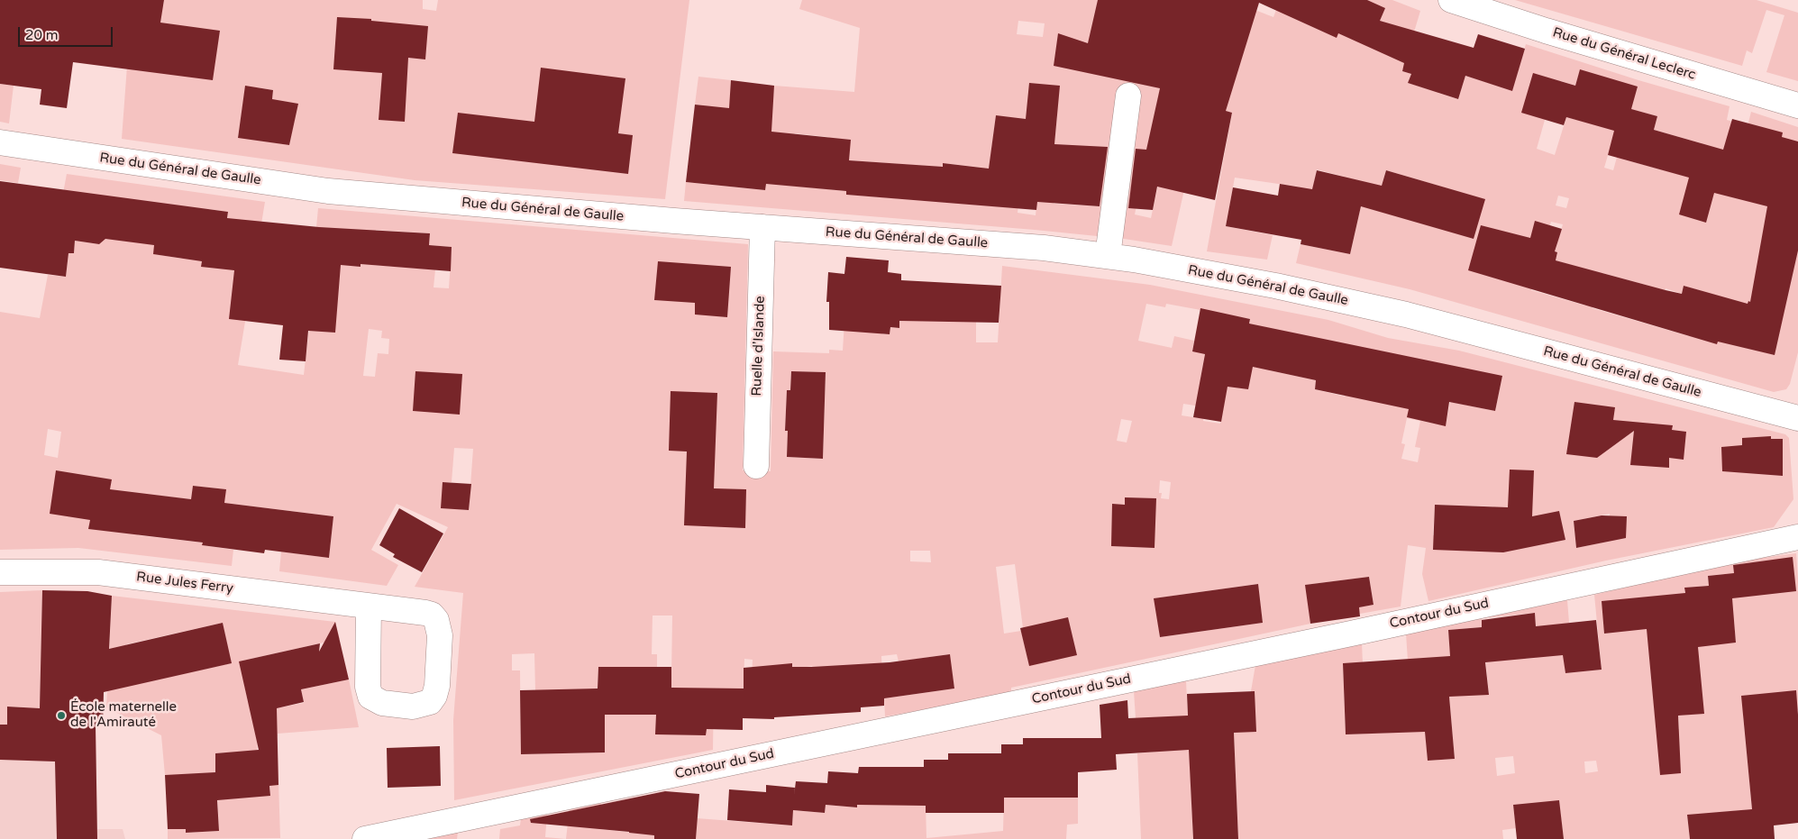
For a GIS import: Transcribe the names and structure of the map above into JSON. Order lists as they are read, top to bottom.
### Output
{
  "streets": {
    "street": [
      "Rue du Général Leclerc",
      "Rue du Général de Gaulle",
      "Ruelle d'Islande",
      "Rue Jules Ferry",
      "Contour du Sud"
    ]
  },
  "crossings": [
    ["Rue du Général de Gaulle", "Ruelle d'Islande"]
  ],
  "places": ["École maternelle de l'Amirauté"],
  "scale_bar": "20 m"
}
